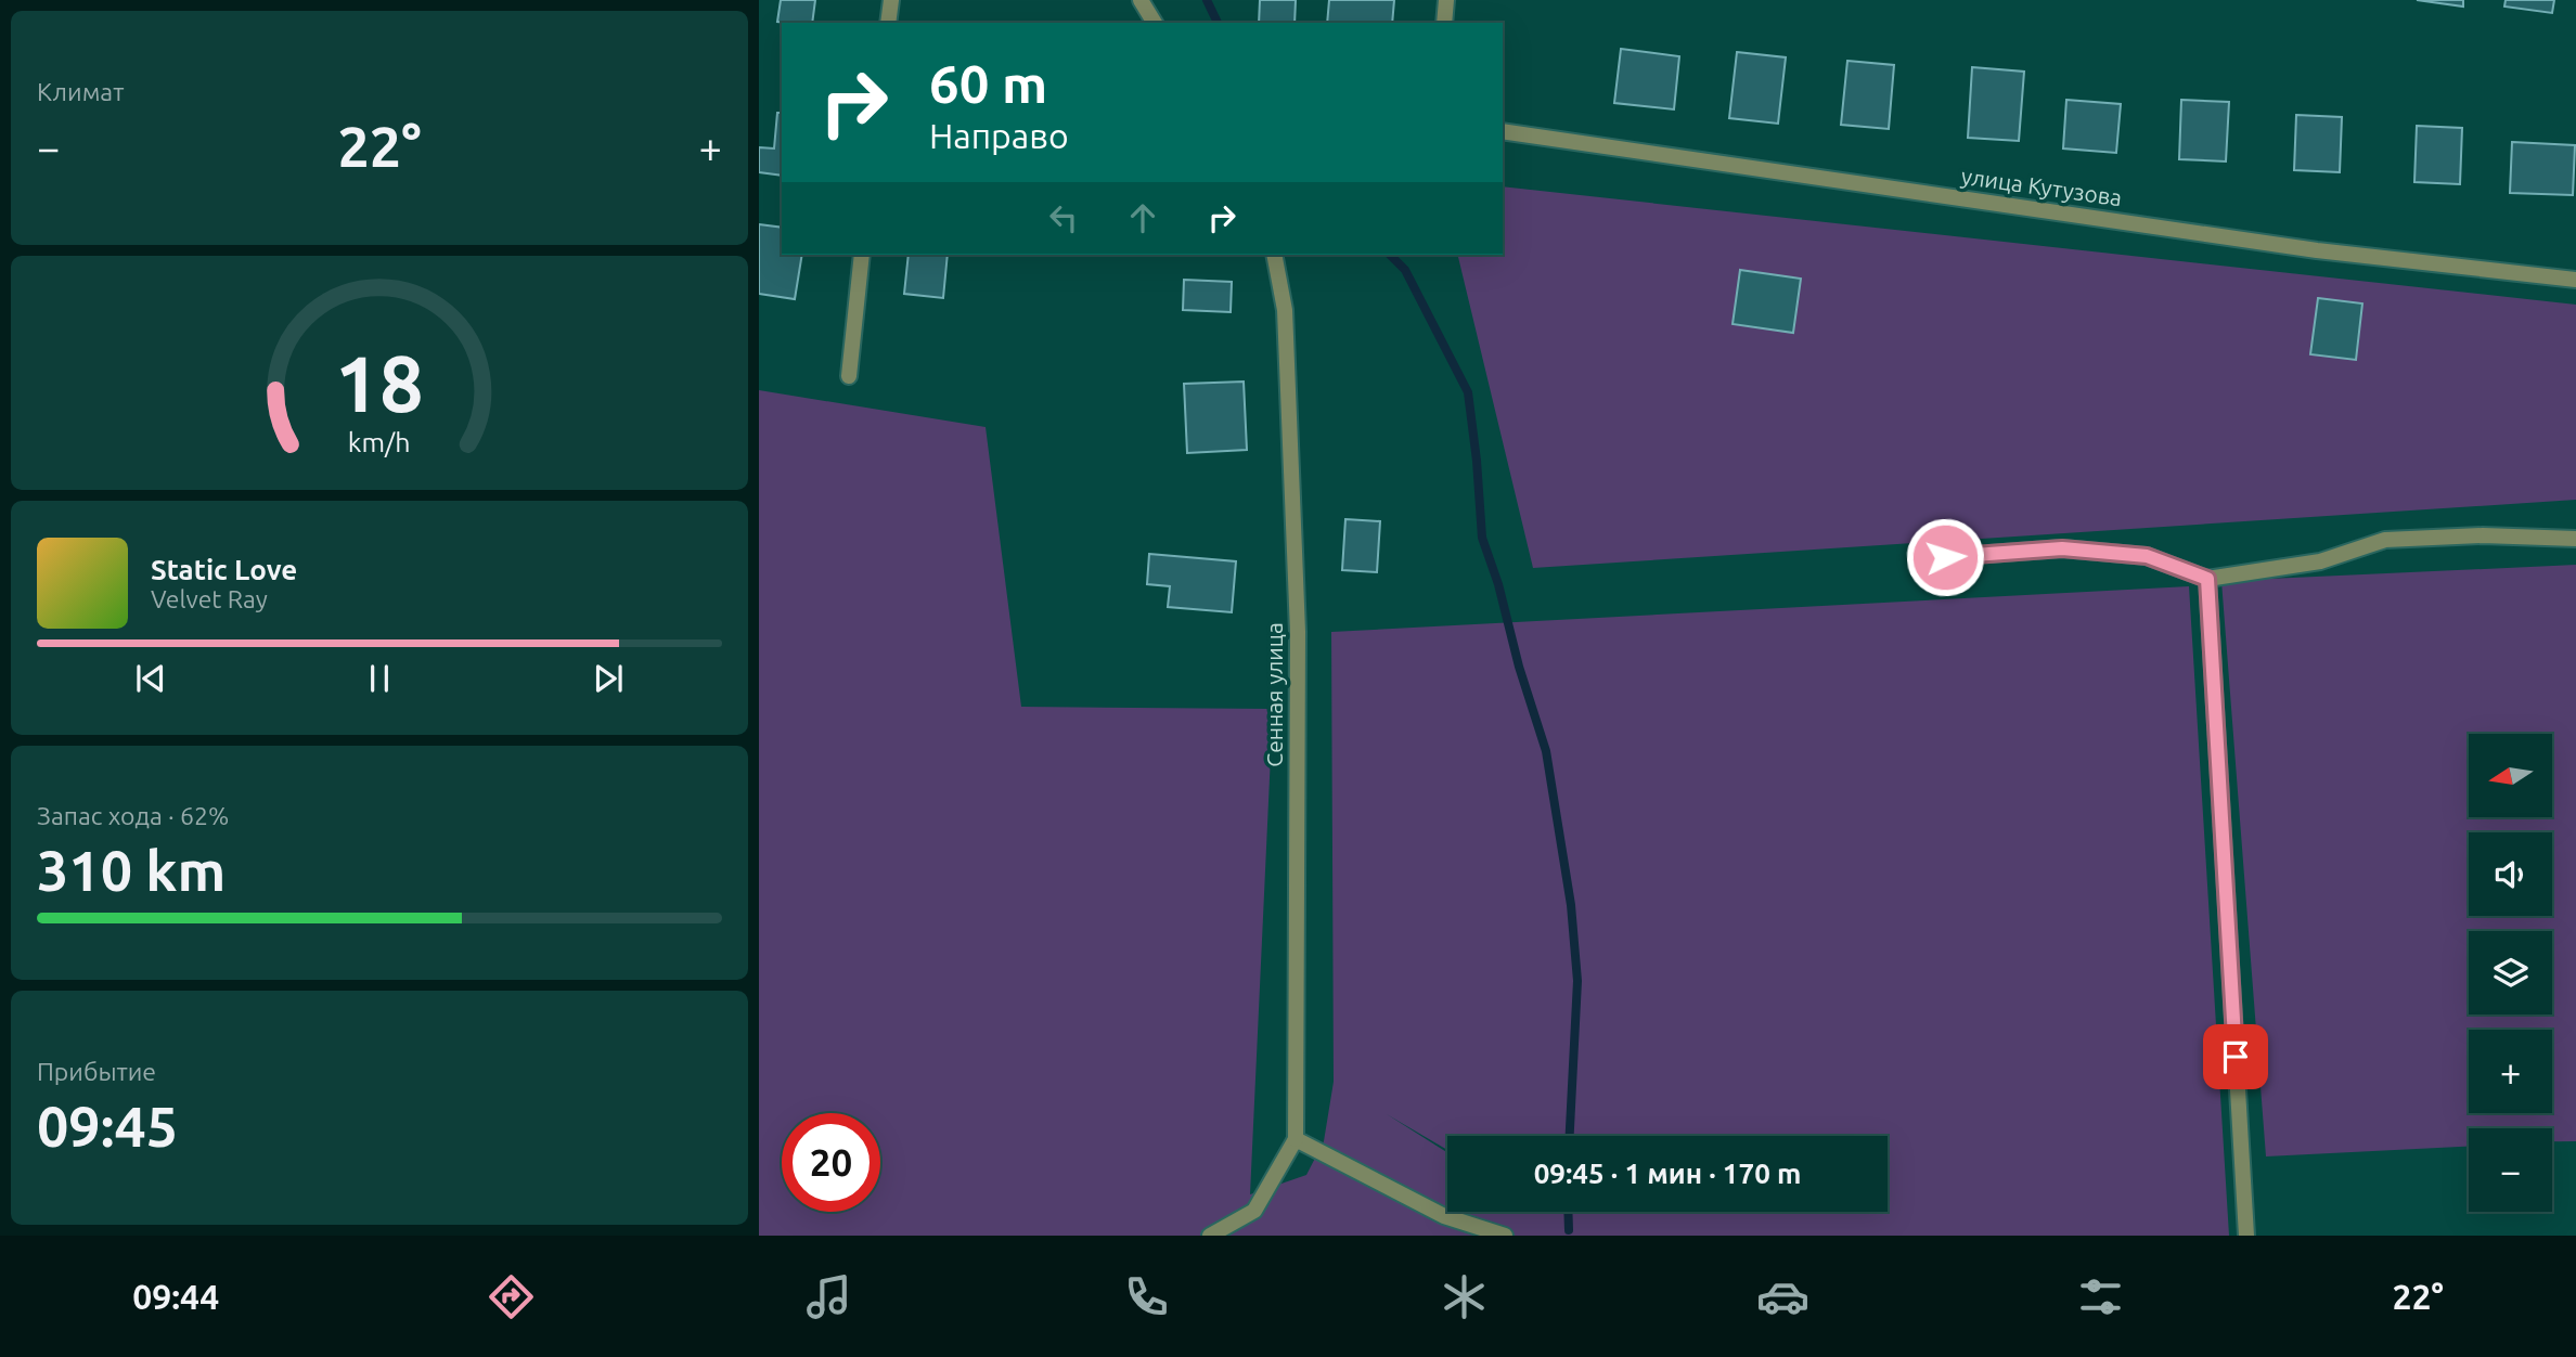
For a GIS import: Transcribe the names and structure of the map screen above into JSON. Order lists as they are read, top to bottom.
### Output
{
  "streets": {
    "street": ["улица Кутузова", "Сенная улица"]
  },
  "north": "left",
  "page": {
    "tile": [
      "Климат",
      ["Запас хода · 62%", "310 km"],
      ["Прибытие", "09:45"]
    ],
    "turn": ["60 m", "Направо"],
    "heat": ["−", "22°", "+"],
    "song": ["Static Love", "Velvet Ray"],
    "map_buttons": ["+", "−"],
    "limit": "20",
    "trip": "09:45 · 1 мин · 170 m",
    "tabs": ["09:44", "22°"],
    "gauge": ["18", "km/h"]
  }
}
